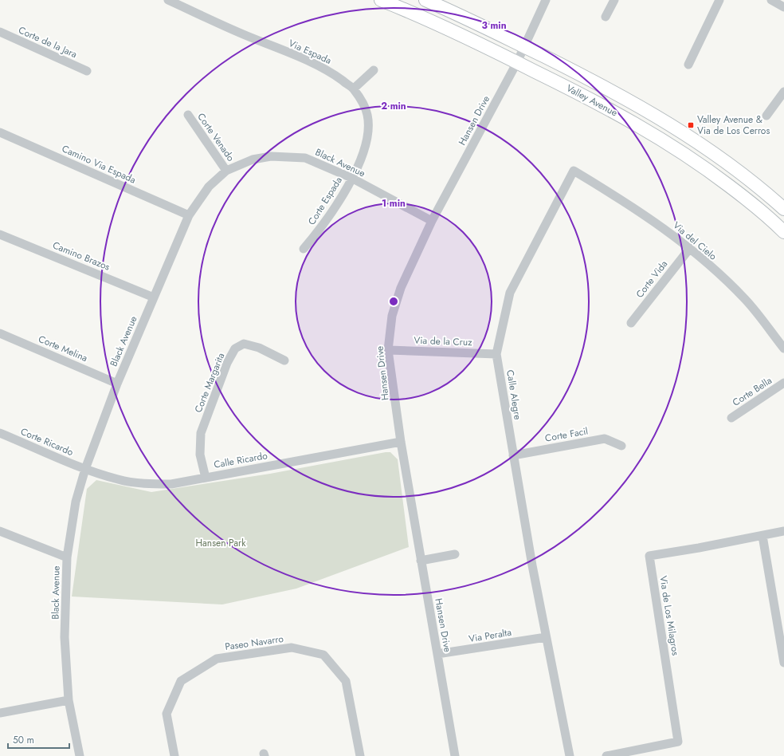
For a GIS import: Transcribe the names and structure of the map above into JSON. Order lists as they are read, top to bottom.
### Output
{
  "streets": {
    "main road": ["Valley Avenue"],
    "street": [
      "Corte de la Jara",
      "Via Espada",
      "Hansen Drive",
      "Corte Venado",
      "Black Avenue",
      "Camino Via Espada",
      "Corte Espada",
      "Via del Cielo",
      "Camino Brazos",
      "Corte Vida",
      "Via de la Cruz",
      "Corte Melina",
      "Corte Margarita",
      "Corte Bella",
      "Calle Alegre",
      "Corte Facil",
      "Corte Ricardo",
      "Calle Ricardo",
      "Via de Los Milagros",
      "Via Peralta",
      "Paseo Navarro"
    ]
  },
  "crossings": [
    ["Via Espada", "Black Avenue"],
    ["Via Espada", "Corte Espada"],
    ["Valley Avenue", "Hansen Drive"],
    ["Hansen Drive", "Black Avenue"],
    ["Hansen Drive", "Via de la Cruz"],
    ["Hansen Drive", "Calle Ricardo"],
    ["Hansen Drive", "Via Peralta"],
    ["Corte Venado", "Black Avenue"],
    ["Black Avenue", "Camino Via Espada"],
    ["Black Avenue", "Corte Espada"],
    ["Black Avenue", "Camino Brazos"],
    ["Black Avenue", "Corte Melina"],
    ["Black Avenue", "Corte Ricardo"],
    ["Black Avenue", "Calle Ricardo"],
    ["Via del Cielo", "Corte Vida"],
    ["Via del Cielo", "Calle Alegre"],
    ["Via de la Cruz", "Calle Alegre"],
    ["Corte Margarita", "Calle Ricardo"],
    ["Calle Alegre", "Corte Facil"],
    ["Calle Alegre", "Via Peralta"],
    ["Corte Ricardo", "Calle Ricardo"]
  ],
  "parks": ["Hansen Park"],
  "places": {
    "transit": ["Valley Avenue & Via de Los Cerros"]
  },
  "scale_bar": "50 m",
  "rings": ["3 min", "2 min", "1 min"]
}
